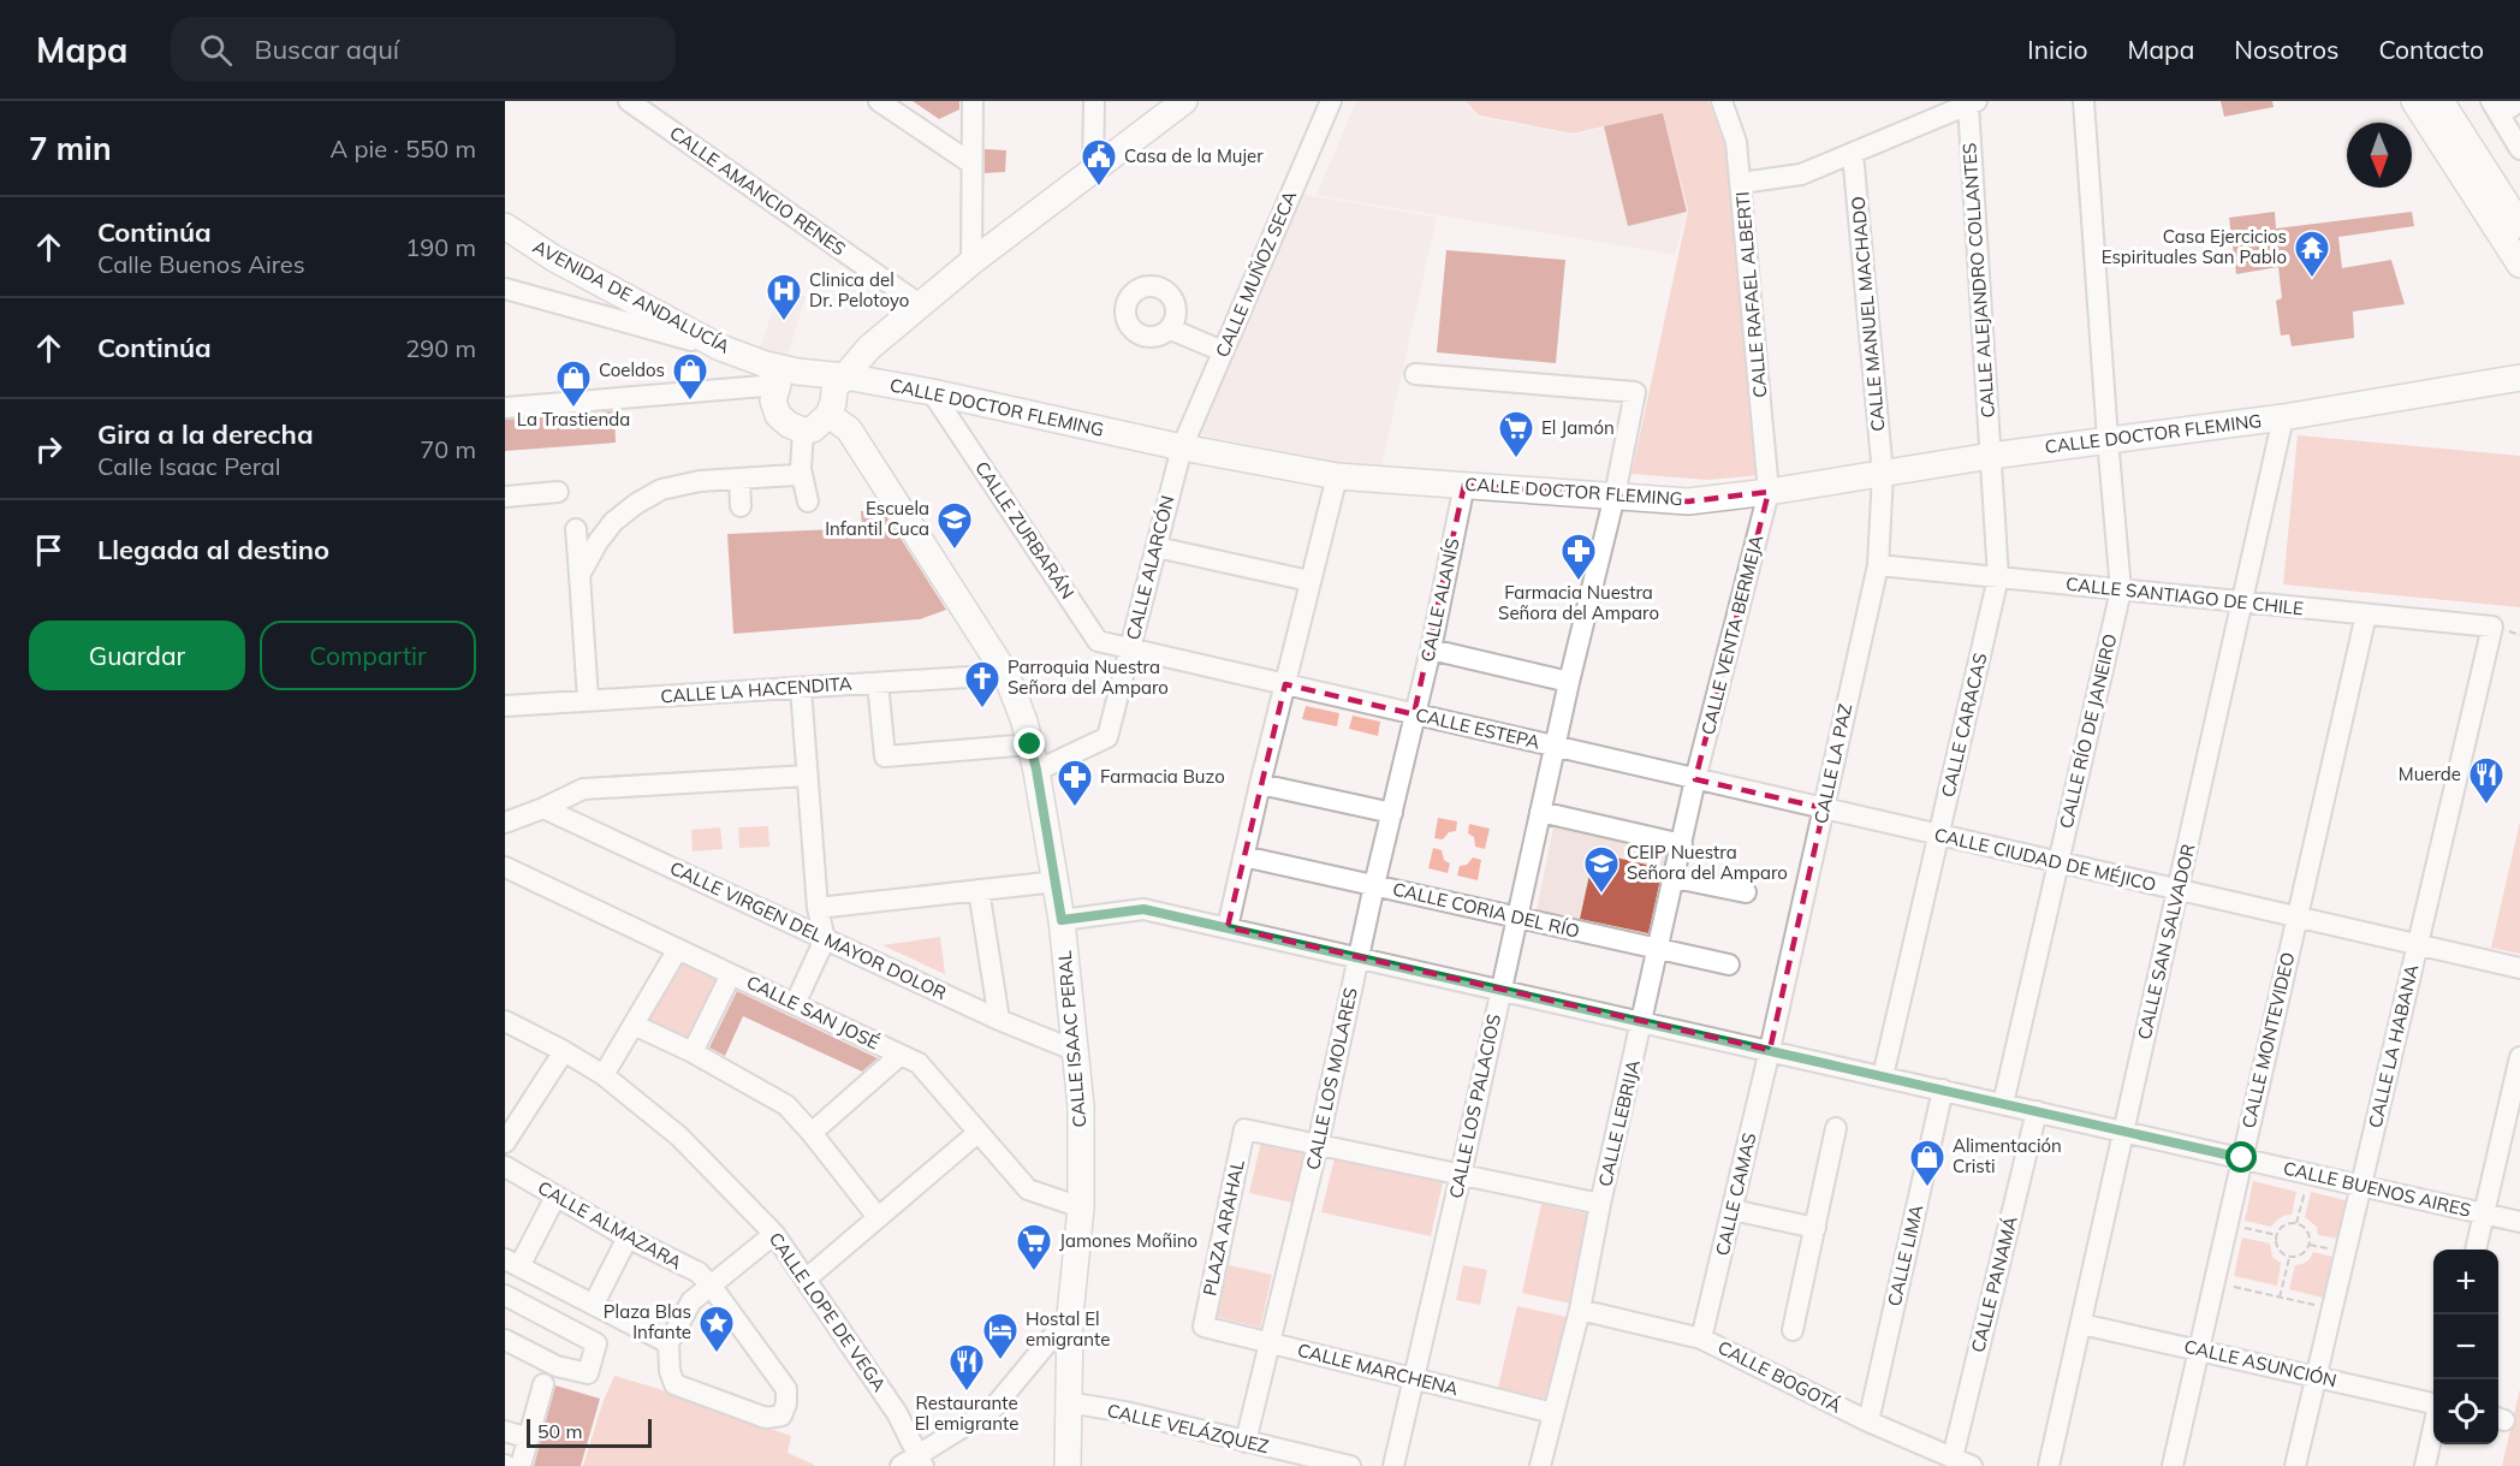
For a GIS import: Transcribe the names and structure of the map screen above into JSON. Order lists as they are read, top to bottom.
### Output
{
  "streets": {
    "main road": ["AVENIDA DE ANDALUCÍA", "CALLE DOCTOR FLEMING", "CALLE ISAAC PERAL"],
    "street": [
      "CALLE AMANCIO RENES",
      "CALLE MUÑOZ SECA",
      "CALLE ALEJANDRO COLLANTES",
      "CALLE RAFAEL ALBERTI",
      "CALLE MANUEL MACHADO",
      "CALLE ZURBARÁN",
      "CALLE ALARCÓN",
      "CALLE SANTIAGO DE CHILE",
      "CALLE ALANÍS",
      "CALLE VENTA BERMEJA",
      "CALLE LA HACENDITA",
      "CALLE CARACAS",
      "CALLE ESTEPA",
      "CALLE RÍO DE JANEIRO",
      "CALLE LA PAZ",
      "CALLE CIUDAD DE MÉJICO",
      "CALLE CORIA DEL RÍO",
      "CALLE VIRGEN DEL MAYOR DOLOR",
      "CALLE SAN SALVADOR",
      "CALLE SAN JOSÉ",
      "CALLE MONTEVIDEO",
      "CALLE LA HABANA",
      "CALLE LOS MOLARES",
      "CALLE LOS PALACIOS",
      "CALLE LEBRIJA",
      "CALLE BUENOS AIRES",
      "CALLE CAMAS",
      "CALLE ALMAZARA",
      "PLAZA ARAHAL",
      "CALLE LIMA",
      "CALLE PANAMÁ",
      "CALLE LOPE DE VEGA",
      "CALLE ASUNCIÓN",
      "CALLE MARCHENA",
      "CALLE BOGOTÁ",
      "CALLE VELÁZQUEZ"
    ]
  },
  "crossings": [
    ["CALLE MUÑOZ SECA", "CALLE DOCTOR FLEMING"],
    ["CALLE MUÑOZ SECA", "CALLE ALARCÓN"],
    ["CALLE ALEJANDRO COLLANTES", "CALLE DOCTOR FLEMING"],
    ["CALLE ALEJANDRO COLLANTES", "CALLE CARACAS"],
    ["CALLE RAFAEL ALBERTI", "CALLE DOCTOR FLEMING"],
    ["CALLE RAFAEL ALBERTI", "CALLE VENTA BERMEJA"],
    ["AVENIDA DE ANDALUCÍA", "CALLE DOCTOR FLEMING"],
    ["CALLE MANUEL MACHADO", "CALLE DOCTOR FLEMING"],
    ["CALLE MANUEL MACHADO", "CALLE LA PAZ"],
    ["CALLE DOCTOR FLEMING", "CALLE ZURBARÁN"],
    ["CALLE DOCTOR FLEMING", "CALLE ALARCÓN"],
    ["CALLE DOCTOR FLEMING", "CALLE ALANÍS"],
    ["CALLE DOCTOR FLEMING", "CALLE VENTA BERMEJA"],
    ["CALLE DOCTOR FLEMING", "CALLE CARACAS"],
    ["CALLE DOCTOR FLEMING", "CALLE RÍO DE JANEIRO"],
    ["CALLE DOCTOR FLEMING", "CALLE LA PAZ"],
    ["CALLE DOCTOR FLEMING", "CALLE SAN SALVADOR"],
    ["CALLE DOCTOR FLEMING", "CALLE LOS PALACIOS"],
    ["CALLE ZURBARÁN", "CALLE ALARCÓN"],
    ["CALLE ZURBARÁN", "CALLE ESTEPA"],
    ["CALLE ALARCÓN", "CALLE ESTEPA"],
    ["CALLE ALARCÓN", "CALLE ISAAC PERAL"],
    ["CALLE SANTIAGO DE CHILE", "CALLE CARACAS"],
    ["CALLE SANTIAGO DE CHILE", "CALLE RÍO DE JANEIRO"],
    ["CALLE SANTIAGO DE CHILE", "CALLE LA PAZ"],
    ["CALLE SANTIAGO DE CHILE", "CALLE SAN SALVADOR"],
    ["CALLE SANTIAGO DE CHILE", "CALLE MONTEVIDEO"],
    ["CALLE SANTIAGO DE CHILE", "CALLE LA HABANA"],
    ["CALLE ALANÍS", "CALLE ESTEPA"],
    ["CALLE ALANÍS", "CALLE LOS MOLARES"],
    ["CALLE VENTA BERMEJA", "CALLE ESTEPA"],
    ["CALLE VENTA BERMEJA", "CALLE LEBRIJA"],
    ["CALLE LA HACENDITA", "CALLE ISAAC PERAL"],
    ["CALLE CARACAS", "CALLE CIUDAD DE MÉJICO"],
    ["CALLE CARACAS", "CALLE BUENOS AIRES"],
    ["CALLE ESTEPA", "CALLE LA PAZ"],
    ["CALLE ESTEPA", "CALLE CIUDAD DE MÉJICO"],
    ["CALLE ESTEPA", "CALLE LOS MOLARES"],
    ["CALLE ESTEPA", "CALLE LOS PALACIOS"],
    ["CALLE ESTEPA", "CALLE LEBRIJA"],
    ["CALLE RÍO DE JANEIRO", "CALLE CIUDAD DE MÉJICO"],
    ["CALLE RÍO DE JANEIRO", "CALLE BUENOS AIRES"],
    ["CALLE LA PAZ", "CALLE CIUDAD DE MÉJICO"],
    ["CALLE LA PAZ", "CALLE BUENOS AIRES"],
    ["CALLE LA PAZ", "CALLE CAMAS"],
    ["CALLE CIUDAD DE MÉJICO", "CALLE SAN SALVADOR"],
    ["CALLE CIUDAD DE MÉJICO", "CALLE MONTEVIDEO"],
    ["CALLE CIUDAD DE MÉJICO", "CALLE LA HABANA"],
    ["CALLE CORIA DEL RÍO", "CALLE LOS MOLARES"],
    ["CALLE CORIA DEL RÍO", "CALLE LOS PALACIOS"],
    ["CALLE CORIA DEL RÍO", "CALLE LEBRIJA"],
    ["CALLE VIRGEN DEL MAYOR DOLOR", "CALLE ISAAC PERAL"],
    ["CALLE SAN SALVADOR", "CALLE BUENOS AIRES"],
    ["CALLE SAN SALVADOR", "CALLE ASUNCIÓN"],
    ["CALLE SAN JOSÉ", "CALLE ISAAC PERAL"],
    ["CALLE ISAAC PERAL", "CALLE BUENOS AIRES"],
    ["CALLE ISAAC PERAL", "CALLE VELÁZQUEZ"],
    ["CALLE MONTEVIDEO", "CALLE BUENOS AIRES"],
    ["CALLE MONTEVIDEO", "CALLE ASUNCIÓN"],
    ["CALLE LA HABANA", "CALLE BUENOS AIRES"],
    ["CALLE LA HABANA", "CALLE ASUNCIÓN"],
    ["CALLE LOS MOLARES", "CALLE BUENOS AIRES"],
    ["CALLE LOS MOLARES", "PLAZA ARAHAL"],
    ["CALLE LOS MOLARES", "CALLE MARCHENA"],
    ["CALLE LOS MOLARES", "CALLE VELÁZQUEZ"],
    ["CALLE LOS PALACIOS", "CALLE BUENOS AIRES"],
    ["CALLE LOS PALACIOS", "CALLE MARCHENA"],
    ["CALLE LEBRIJA", "CALLE BUENOS AIRES"],
    ["CALLE LEBRIJA", "CALLE MARCHENA"],
    ["CALLE LEBRIJA", "CALLE BOGOTÁ"],
    ["CALLE BUENOS AIRES", "CALLE CAMAS"],
    ["CALLE BUENOS AIRES", "CALLE LIMA"],
    ["CALLE BUENOS AIRES", "CALLE PANAMÁ"],
    ["CALLE CAMAS", "CALLE BOGOTÁ"],
    ["PLAZA ARAHAL", "CALLE MARCHENA"],
    ["CALLE LIMA", "CALLE BOGOTÁ"],
    ["CALLE PANAMÁ", "CALLE BOGOTÁ"]
  ],
  "places": {
    "public building": ["Casa de la Mujer"],
    "temple": ["Casa Ejercicios Espirituales San Pablo"],
    "hospital": ["Clinica del Dr. Pelotoyo"],
    "shop": ["Coeldos", "La Trastienda", "Alimentación Cristi"],
    "supermarket": ["El Jamón", "Jamones Moñino"],
    "school or university": ["Escuela Infantil Cuca", "CEIP Nuestra Señora del Amparo"],
    "pharmacy": ["Farmacia Nuestra Señora del Amparo", "Farmacia Buzo"],
    "church": ["Parroquia Nuestra Señora del Amparo"],
    "restaurant": ["Muerde", "Restaurante El emigrante"],
    "place": ["Plaza Blas Infante"],
    "hotel": ["Hostal El emigrante"]
  },
  "scale_bar": "50 m",
  "north": "bottom",
  "page": {
    "header": "Mapa",
    "search": "Buscar aquí",
    "nav": [
      "Inicio",
      "Mapa",
      "Nosotros",
      "Contacto"
    ],
    "heading": ["7 min", "A pie · 550 m"],
    "list": [
      ["Continúa", "Calle Buenos Aires", "190 m"],
      ["Continúa", "290 m"],
      ["Gira a la derecha", "Calle Isaac Peral", "70 m"],
      "Llegada al destino"
    ],
    "buttons": ["Guardar", "Compartir"],
    "map_buttons": ["+", "−"],
    "scale": "50 m"
  }
}
